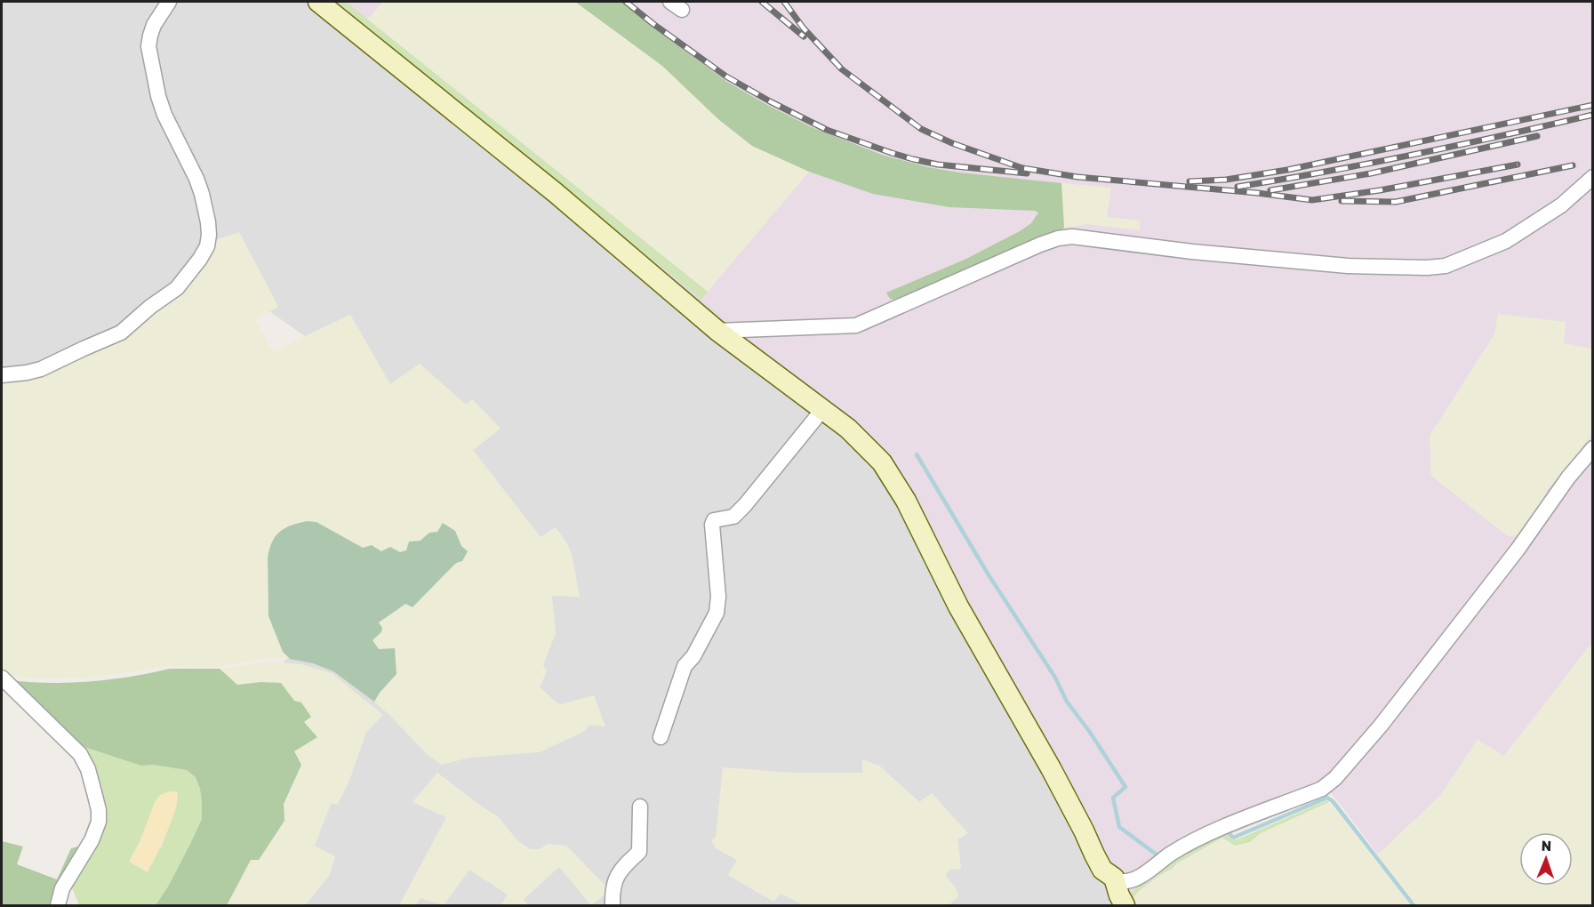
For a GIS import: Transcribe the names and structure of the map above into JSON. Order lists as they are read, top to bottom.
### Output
{
  "north": "top"
}
